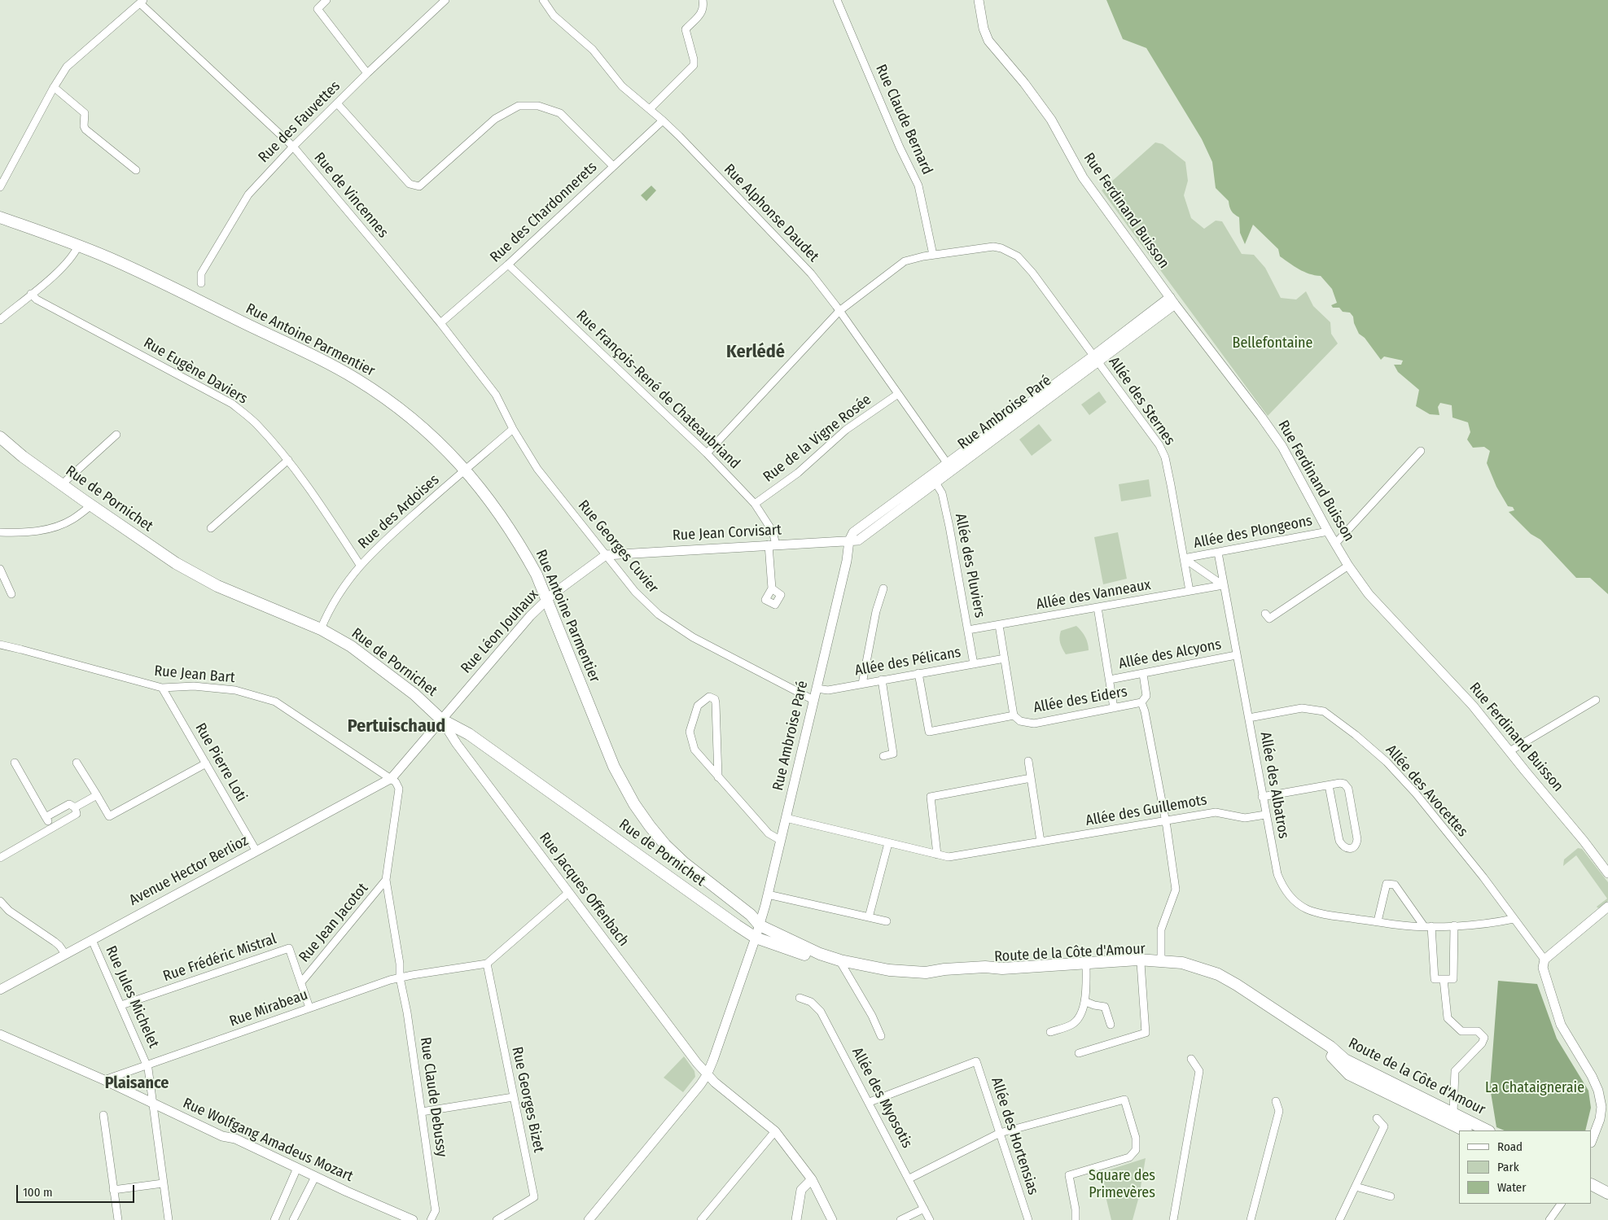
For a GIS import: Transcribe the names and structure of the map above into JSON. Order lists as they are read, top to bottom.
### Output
{
  "streets": {
    "main road": ["Rue Antoine Parmentier", "Rue de Pornichet", "Route de la Côte d'Amour"],
    "street": [
      "Rue Claude Bernard",
      "Rue des Fauvettes",
      "Rue de Vincennes",
      "Rue Ferdinand Buisson",
      "Rue des Chardonnerets",
      "Rue Alphonse Daudet",
      "Rue Eugène Daviers",
      "Rue François-René de Chateaubriand",
      "Allée des Sternes",
      "Rue Ambroise Paré",
      "Rue de la Vigne Rosée",
      "Rue des Ardoises",
      "Allée des Plongeons",
      "Rue Jean Corvisart",
      "Rue Georges Cuvier",
      "Allée des Pluviers",
      "Allée des Vanneaux",
      "Rue Léon Jouhaux",
      "Allée des Alcyons",
      "Allée des Pélicans",
      "Rue Jean Bart",
      "Allée des Eiders",
      "Rue Pierre Loti",
      "Allée des Albatros",
      "Allée des Avocettes",
      "Allée des Guillemots",
      "Avenue Hector Berlioz",
      "Rue Jacques Offenbach",
      "Rue Jean Jacotot",
      "Rue Frédéric Mistral",
      "Rue Jules Michelet",
      "Rue Mirabeau",
      "Rue Claude Debussy",
      "Allée des Myosotis",
      "Rue Georges Bizet",
      "Allée des Hortensias",
      "Rue Wolfgang Amadeus Mozart"
    ]
  },
  "crossings": [
    ["Rue Claude Bernard", "Allée des Sternes"],
    ["Rue des Fauvettes", "Rue de Vincennes"],
    ["Rue de Vincennes", "Rue des Chardonnerets"],
    ["Rue de Vincennes", "Rue des Ardoises"],
    ["Rue de Vincennes", "Rue Georges Cuvier"],
    ["Rue Ferdinand Buisson", "Rue Ambroise Paré"],
    ["Rue Ferdinand Buisson", "Allée des Plongeons"],
    ["Rue des Chardonnerets", "Rue Alphonse Daudet"],
    ["Rue des Chardonnerets", "Rue François-René de Chateaubriand"],
    ["Rue Alphonse Daudet", "Allée des Sternes"],
    ["Rue Alphonse Daudet", "Rue Ambroise Paré"],
    ["Rue Alphonse Daudet", "Rue de la Vigne Rosée"],
    ["Rue Antoine Parmentier", "Rue Ambroise Paré"],
    ["Rue Antoine Parmentier", "Rue des Ardoises"],
    ["Rue Antoine Parmentier", "Rue Léon Jouhaux"],
    ["Rue Antoine Parmentier", "Route de la Côte d'Amour"],
    ["Rue Eugène Daviers", "Rue des Ardoises"],
    ["Rue François-René de Chateaubriand", "Allée des Sternes"],
    ["Rue François-René de Chateaubriand", "Rue de la Vigne Rosée"],
    ["Rue François-René de Chateaubriand", "Rue Jean Corvisart"],
    ["Allée des Sternes", "Rue Ambroise Paré"],
    ["Allée des Sternes", "Allée des Plongeons"],
    ["Allée des Sternes", "Allée des Vanneaux"],
    ["Rue Ambroise Paré", "Rue de Pornichet"],
    ["Rue Ambroise Paré", "Rue Jean Corvisart"],
    ["Rue Ambroise Paré", "Rue Georges Cuvier"],
    ["Rue Ambroise Paré", "Allée des Pluviers"],
    ["Rue Ambroise Paré", "Allée des Pélicans"],
    ["Rue Ambroise Paré", "Allée des Guillemots"],
    ["Rue Ambroise Paré", "Rue Jacques Offenbach"],
    ["Rue Ambroise Paré", "Route de la Côte d'Amour"],
    ["Rue de Pornichet", "Rue des Ardoises"],
    ["Rue de Pornichet", "Rue Léon Jouhaux"],
    ["Rue de Pornichet", "Rue Jacques Offenbach"],
    ["Rue de Pornichet", "Route de la Côte d'Amour"],
    ["Rue des Ardoises", "Rue Georges Cuvier"],
    ["Allée des Plongeons", "Allée des Albatros"],
    ["Rue Jean Corvisart", "Rue Georges Cuvier"],
    ["Rue Jean Corvisart", "Rue Léon Jouhaux"],
    ["Rue Georges Cuvier", "Rue Léon Jouhaux"],
    ["Allée des Pluviers", "Allée des Vanneaux"],
    ["Allée des Pluviers", "Allée des Pélicans"],
    ["Allée des Vanneaux", "Allée des Eiders"],
    ["Allée des Vanneaux", "Allée des Albatros"],
    ["Rue Léon Jouhaux", "Rue Jean Bart"],
    ["Rue Léon Jouhaux", "Avenue Hector Berlioz"],
    ["Rue Léon Jouhaux", "Rue Jacques Offenbach"],
    ["Allée des Alcyons", "Allée des Eiders"],
    ["Allée des Alcyons", "Allée des Albatros"],
    ["Allée des Pélicans", "Allée des Eiders"],
    ["Rue Jean Bart", "Rue Pierre Loti"],
    ["Rue Jean Bart", "Avenue Hector Berlioz"],
    ["Rue Pierre Loti", "Avenue Hector Berlioz"],
    ["Allée des Albatros", "Allée des Avocettes"],
    ["Allée des Albatros", "Allée des Guillemots"],
    ["Avenue Hector Berlioz", "Rue Jules Michelet"],
    ["Rue Jean Jacotot", "Rue Frédéric Mistral"],
    ["Rue Jean Jacotot", "Rue Claude Debussy"],
    ["Rue Frédéric Mistral", "Rue Jules Michelet"],
    ["Rue Frédéric Mistral", "Rue Mirabeau"],
    ["Rue Jules Michelet", "Rue Mirabeau"],
    ["Rue Jules Michelet", "Rue Wolfgang Amadeus Mozart"],
    ["Rue Mirabeau", "Rue Claude Debussy"],
    ["Rue Mirabeau", "Rue Georges Bizet"],
    ["Rue Mirabeau", "Rue Wolfgang Amadeus Mozart"],
    ["Allée des Myosotis", "Allée des Hortensias"]
  ],
  "districts": ["Kerlédé", "Pertuischaud", "Plaisance"],
  "parks": ["Bellefontaine", "La Chataigneraie", "Square des Primevères"],
  "legend": ["Road", "Park", "Water"],
  "scale_bar": "100 m"
}
